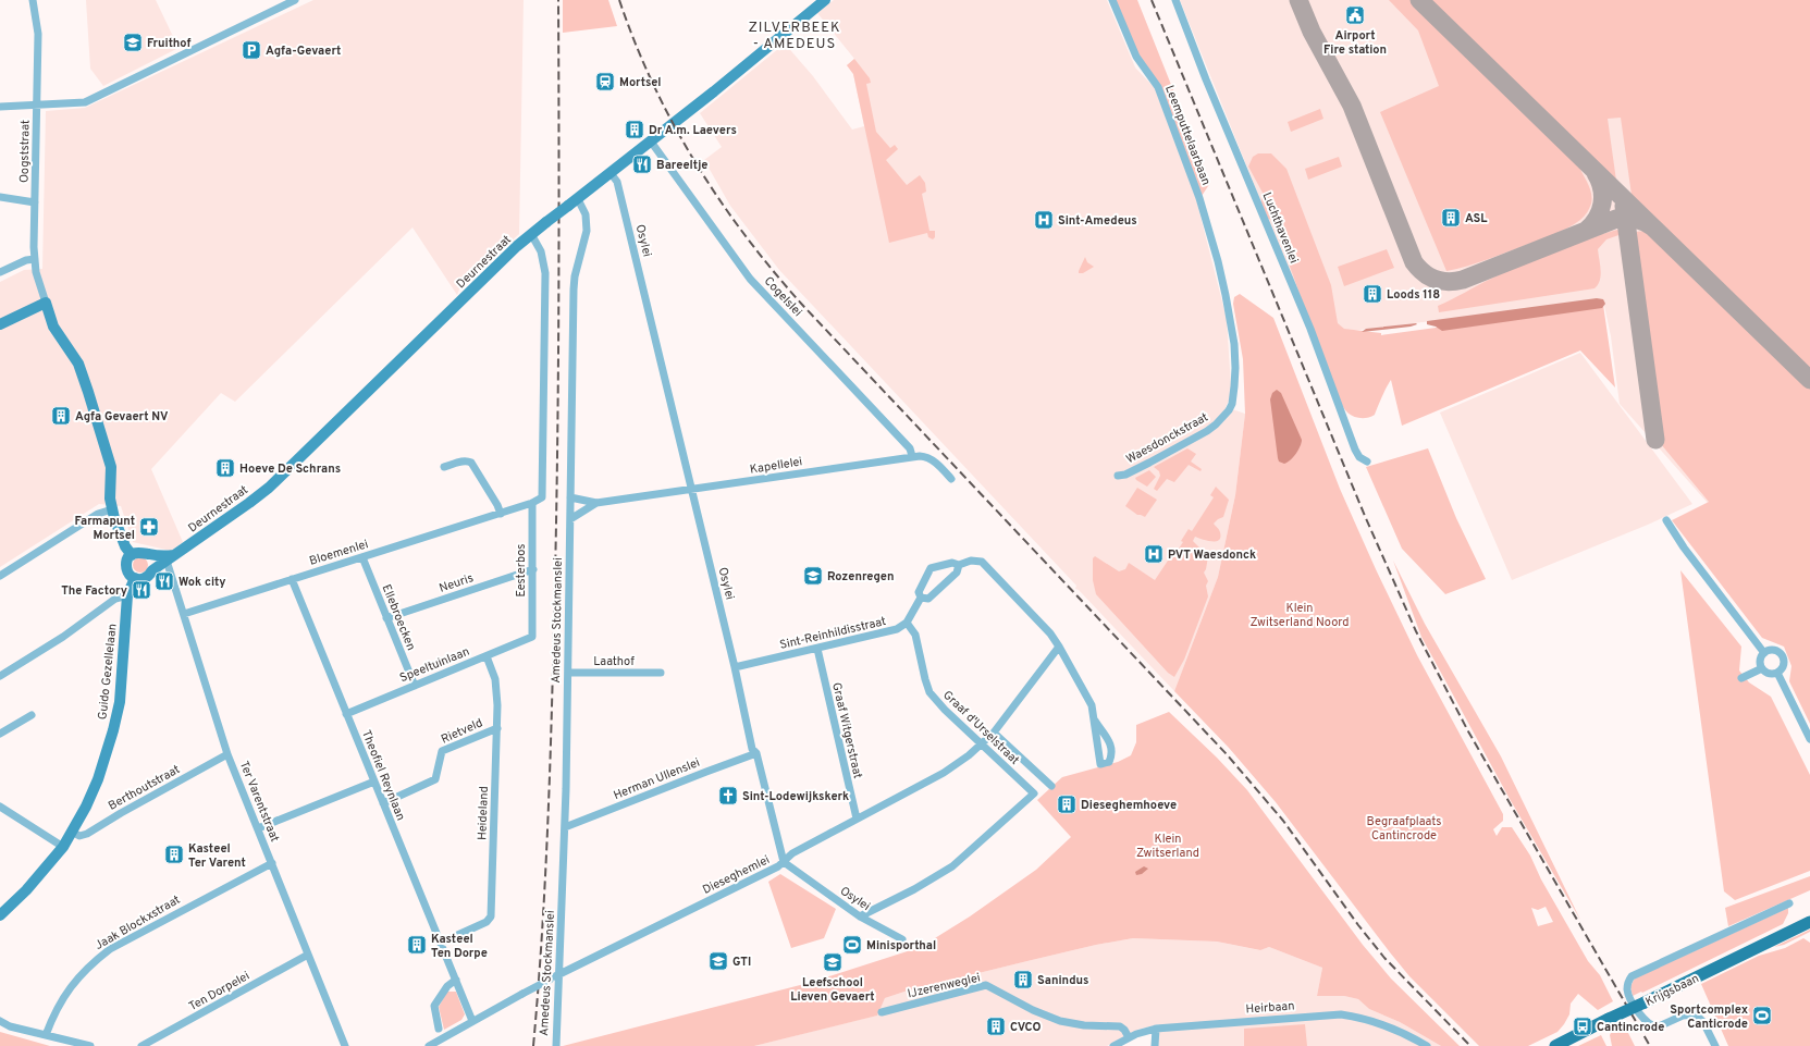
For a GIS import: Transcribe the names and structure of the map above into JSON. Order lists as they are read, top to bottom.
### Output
{
  "streets": {
    "main road": ["Krijgsbaan"],
    "street": [
      "Leemputtelaarbaan",
      "Oogststraat",
      "Luchthavenlei",
      "Osylei",
      "Deurnestraat",
      "Cogelslei",
      "Waesdonckstraat",
      "Kapellelei",
      "Bloemenlei",
      "Eesterbos",
      "Neuris",
      "Ellebroecken",
      "Amedeus Stockmanslei",
      "Sint-Reinhildisstraat",
      "Laathof",
      "Speeltuinlaan",
      "Guido Gezellelaan",
      "Graaf d'Urselstraat",
      "Rietveld",
      "Graaf Witgerstraat",
      "Theofiel Reynlaan",
      "Herman Ullenslei",
      "Berthoutstraat",
      "Ter Varentstraat",
      "Heideland",
      "Dieseghemlei",
      "Jaak Blockxstraat",
      "IJzerenweglei",
      "Ten Dorpelei",
      "Heirbaan"
    ]
  },
  "crossings": [
    ["Leemputtelaarbaan", "Waesdonckstraat"],
    ["Osylei", "Deurnestraat"],
    ["Osylei", "Kapellelei"],
    ["Osylei", "Sint-Reinhildisstraat"],
    ["Osylei", "Graaf d'Urselstraat"],
    ["Osylei", "Herman Ullenslei"],
    ["Osylei", "Dieseghemlei"],
    ["Deurnestraat", "Cogelslei"],
    ["Deurnestraat", "Amedeus Stockmanslei"],
    ["Deurnestraat", "Guido Gezellelaan"],
    ["Deurnestraat", "Ter Varentstraat"],
    ["Cogelslei", "Kapellelei"],
    ["Kapellelei", "Amedeus Stockmanslei"],
    ["Bloemenlei", "Eesterbos"],
    ["Bloemenlei", "Ellebroecken"],
    ["Bloemenlei", "Theofiel Reynlaan"],
    ["Bloemenlei", "Ter Varentstraat"],
    ["Eesterbos", "Neuris"],
    ["Eesterbos", "Speeltuinlaan"],
    ["Neuris", "Ellebroecken"],
    ["Ellebroecken", "Speeltuinlaan"],
    ["Amedeus Stockmanslei", "Laathof"],
    ["Amedeus Stockmanslei", "Herman Ullenslei"],
    ["Amedeus Stockmanslei", "Dieseghemlei"],
    ["Sint-Reinhildisstraat", "Graaf d'Urselstraat"],
    ["Sint-Reinhildisstraat", "Graaf Witgerstraat"],
    ["Speeltuinlaan", "Theofiel Reynlaan"],
    ["Speeltuinlaan", "Heideland"],
    ["Guido Gezellelaan", "Berthoutstraat"],
    ["Graaf d'Urselstraat", "Dieseghemlei"],
    ["Rietveld", "Theofiel Reynlaan"],
    ["Rietveld", "Heideland"],
    ["Graaf Witgerstraat", "Dieseghemlei"],
    ["Theofiel Reynlaan", "Heideland"],
    ["Theofiel Reynlaan", "Dieseghemlei"],
    ["Berthoutstraat", "Ter Varentstraat"],
    ["Ter Varentstraat", "Jaak Blockxstraat"],
    ["Ter Varentstraat", "Ten Dorpelei"],
    ["IJzerenweglei", "Heirbaan"]
  ],
  "districts": ["ZILVERBEEK - AMEDEUS"],
  "parks": ["Klein Zwitserland Noord", "Begraafplaats Cantincrode", "Klein Zwitserland"],
  "places": {
    "public building": ["Airport Fire station"],
    "school or university": [
      "Fruithof",
      "Rozenregen",
      "GTI",
      "Leefschool Lieven Gevaert"
    ],
    "parking": ["Agfa-Gevaert"],
    "station": ["Mortsel"],
    "building": [
      "Dr A.m. Laevers",
      "ASL",
      "Loods 118",
      "Agfa Gevaert NV",
      "Hoeve De Schrans",
      "Dieseghemhoeve",
      "Kasteel Ter Varent",
      "Kasteel Ten Dorpe",
      "Sanindus",
      "CVCO"
    ],
    "restaurant": ["Bareeltje", "Wok city", "The Factory"],
    "hospital": ["Sint-Amedeus", "PVT Waesdonck"],
    "pharmacy": ["Farmapunt Mortsel"],
    "church": ["Sint-Lodewijkskerk"],
    "sports": ["Minisporthal", "Sportcomplex Canticrode"],
    "bus stop": ["Cantincrode"]
  }
}
